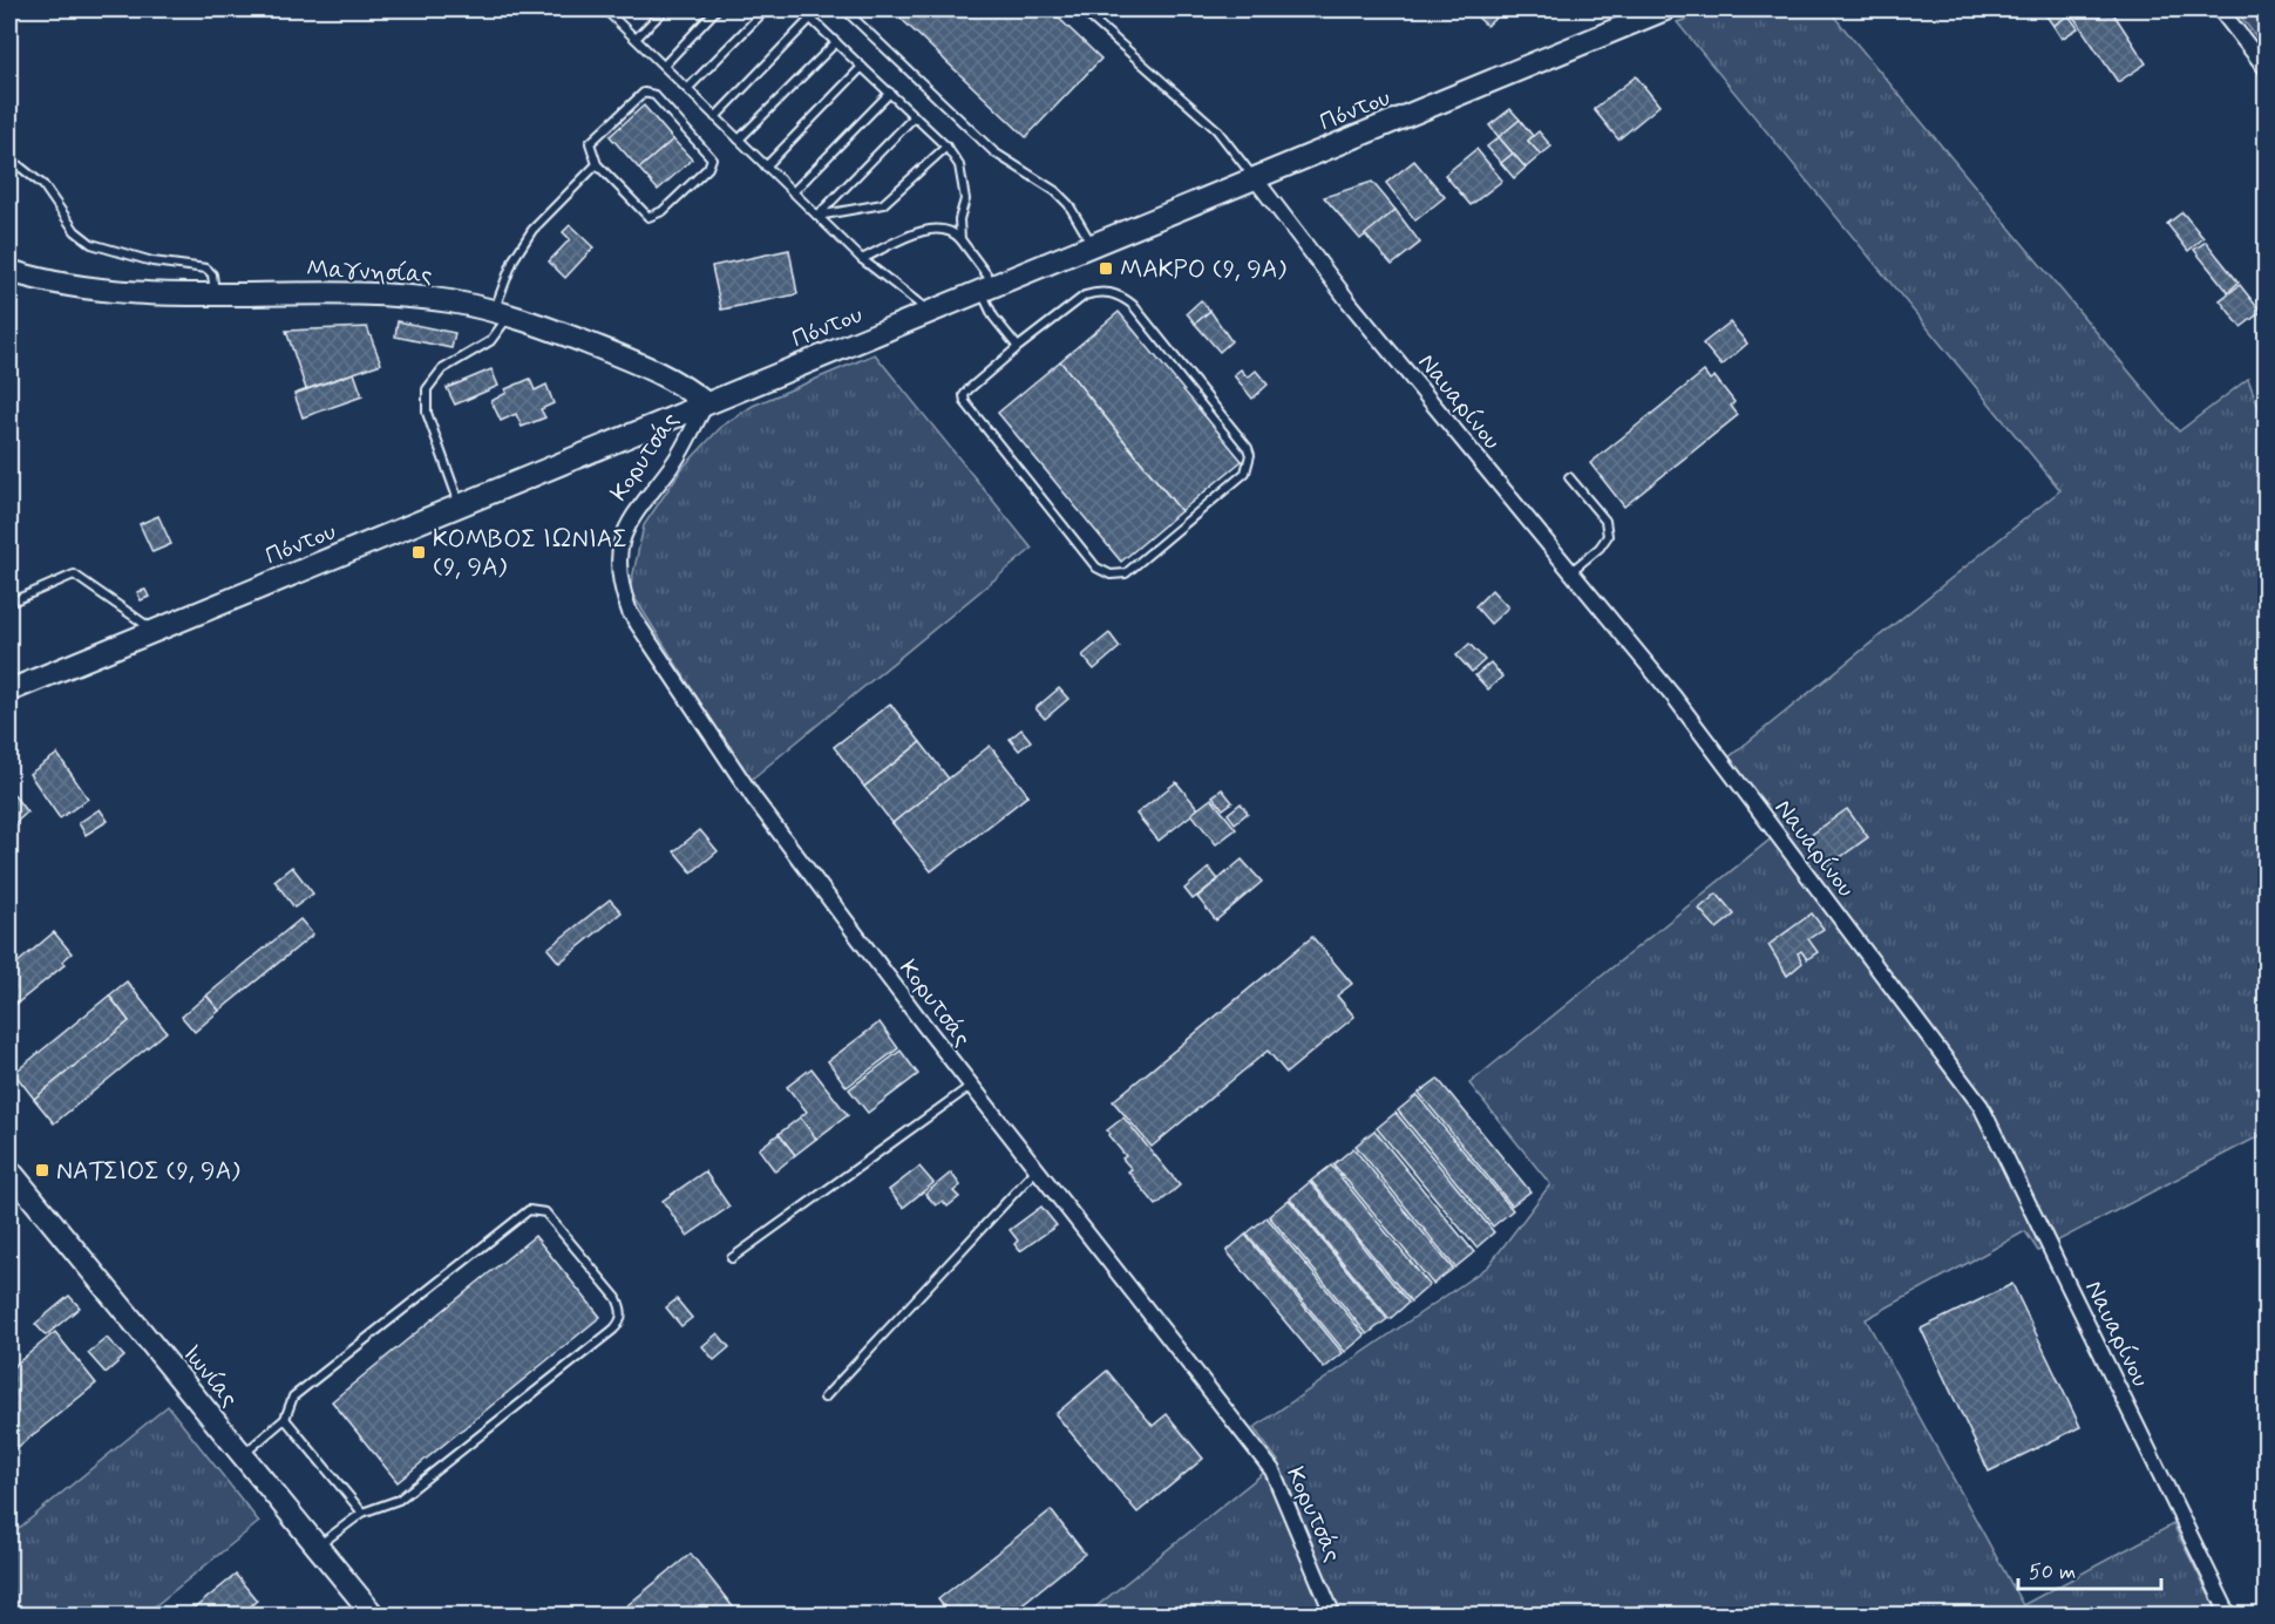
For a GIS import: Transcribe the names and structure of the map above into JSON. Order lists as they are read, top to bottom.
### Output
{
  "streets": {
    "street": [
      "Πόντου",
      "Μαγνησίας",
      "Ναυαρίνου",
      "Κορυτσάς",
      "Ιωνίας"
    ]
  },
  "crossings": [
    ["Πόντου", "Μαγνησίας"],
    ["Πόντου", "Ναυαρίνου"],
    ["Πόντου", "Κορυτσάς"],
    ["Μαγνησίας", "Κορυτσάς"]
  ],
  "places": {
    "transit": ["ΜΑΚΡΟ (9, 9Α)", "ΚΟΜΒΟΣ ΙΩΝΙΑΣ (9, 9Α)", "ΝΑΤΣΙΟΣ (9, 9Α)"]
  },
  "scale_bar": "50 m"
}
